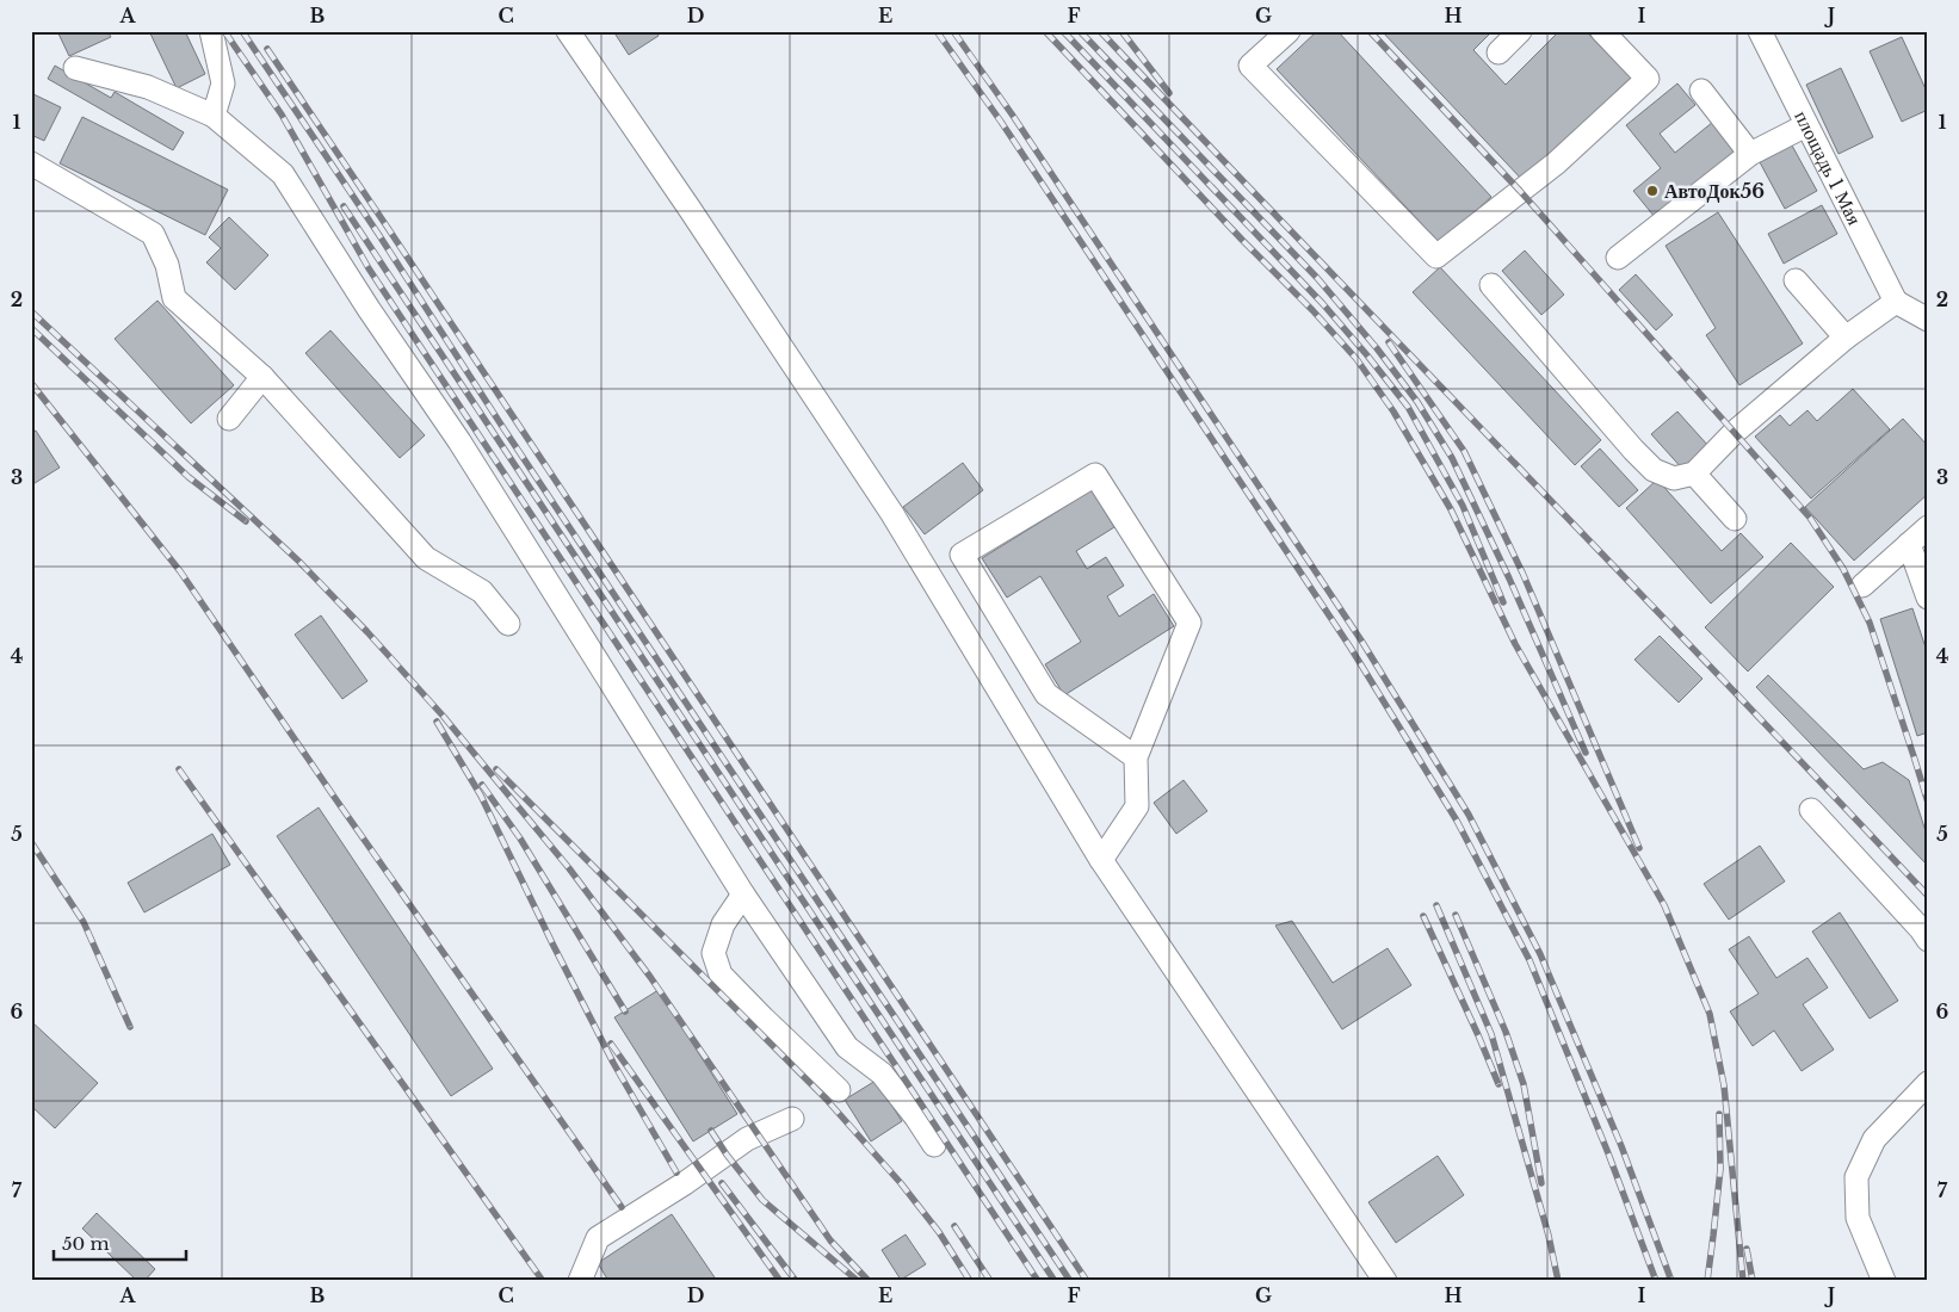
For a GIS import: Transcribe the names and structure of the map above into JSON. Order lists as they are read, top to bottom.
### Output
{
  "streets": {
    "street": ["площадь 1 Мая"]
  },
  "places": ["АвтоДок56"],
  "scale_bar": "50 m",
  "grid": {
    "columns": [
      "A",
      "B",
      "C",
      "D",
      "E",
      "F",
      "G",
      "H",
      "I",
      "J"
    ],
    "rows": [
      "1",
      "2",
      "3",
      "4",
      "5",
      "6",
      "7"
    ]
  }
}
